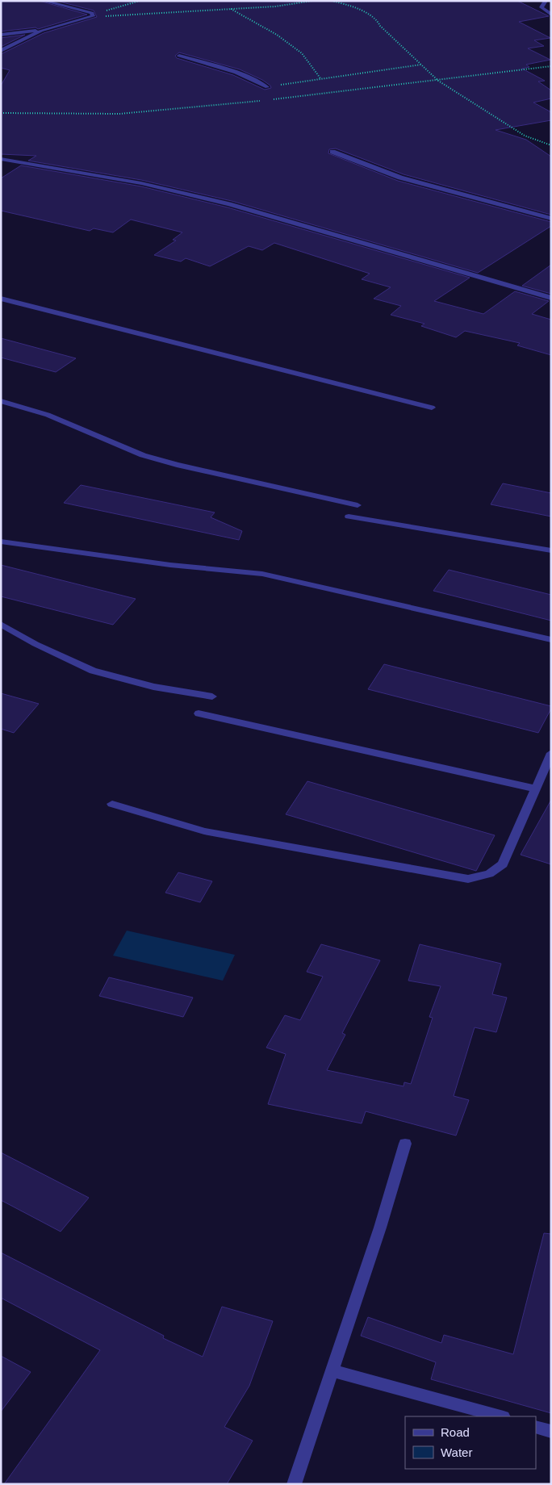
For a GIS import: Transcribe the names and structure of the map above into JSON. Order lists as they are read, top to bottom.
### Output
{
  "legend": ["Road", "Water"]
}
